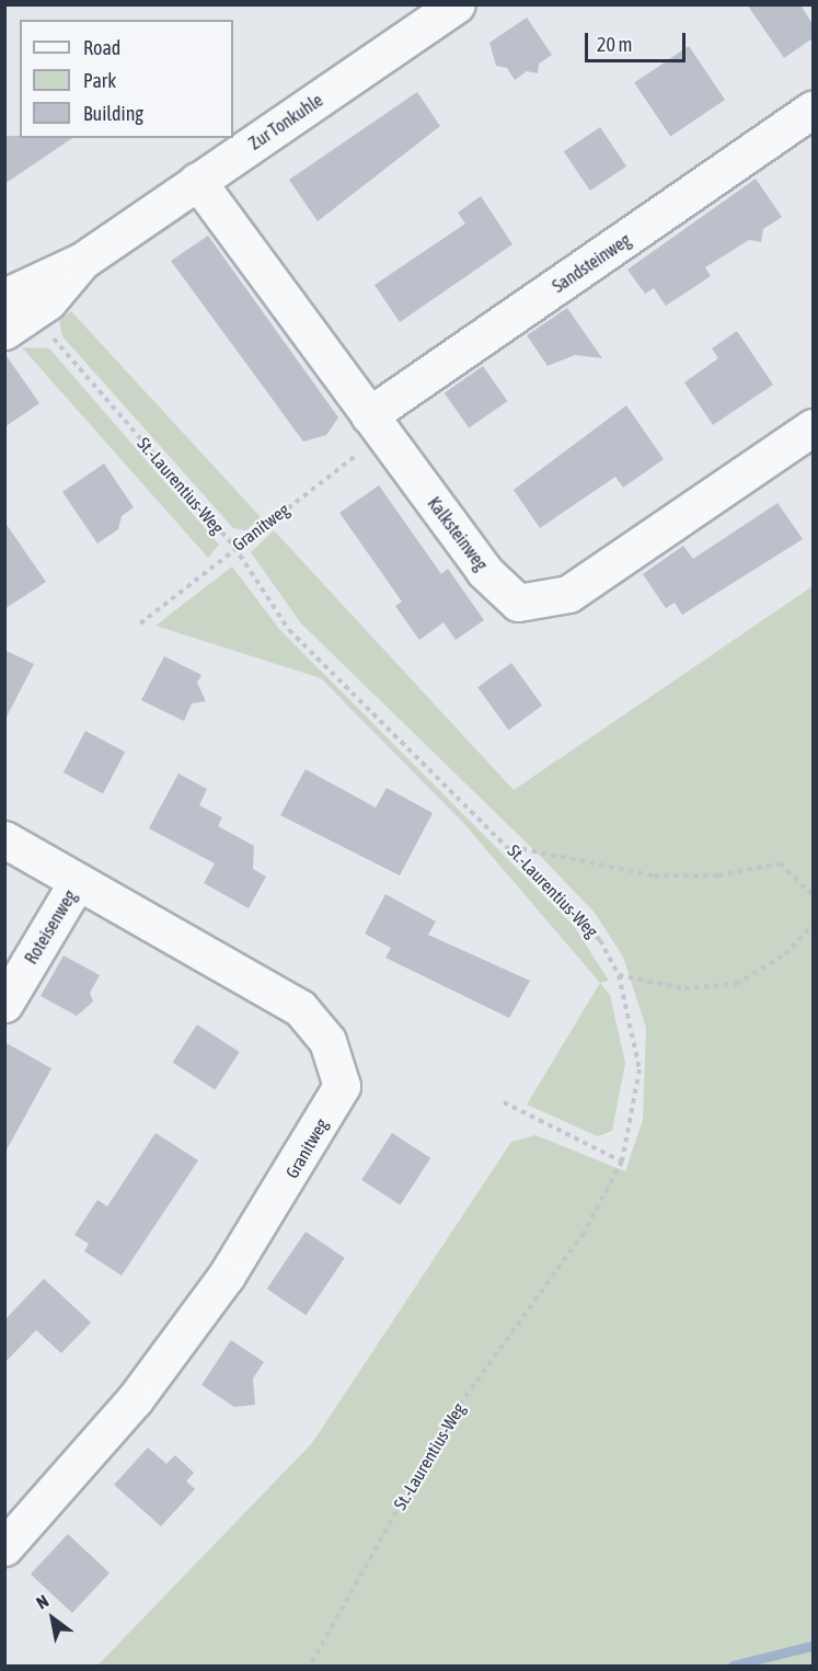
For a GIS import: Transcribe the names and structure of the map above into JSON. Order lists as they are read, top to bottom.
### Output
{
  "streets": {
    "street": [
      "Zur Tonkuhle",
      "Sandsteinweg",
      "Granitweg",
      "Kalksteinweg",
      "Roteisenweg"
    ],
    "path": ["St.-Laurentius-Weg"]
  },
  "crossings": [
    ["Zur Tonkuhle", "Kalksteinweg"],
    ["Sandsteinweg", "Granitweg"],
    ["Sandsteinweg", "Kalksteinweg"],
    ["St.-Laurentius-Weg", "Granitweg"],
    ["Granitweg", "Kalksteinweg"],
    ["Granitweg", "Roteisenweg"]
  ],
  "legend": ["Road", "Park", "Building"],
  "scale_bar": "20 m",
  "north": "top left"
}
